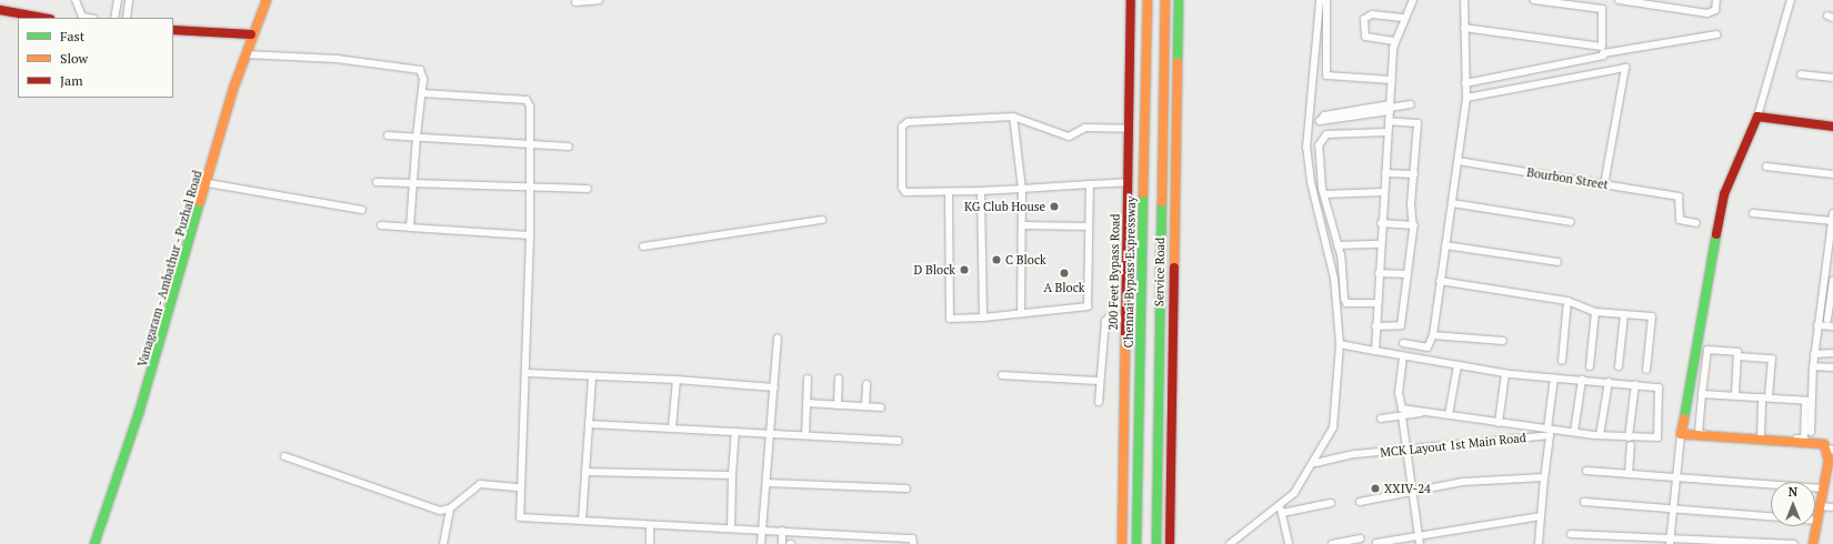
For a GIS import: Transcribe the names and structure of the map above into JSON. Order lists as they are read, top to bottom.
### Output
{
  "streets": {
    "main road": [
      "Vanagaram - Ambathur - Puzhal Road",
      "200 Feet Bypass Road",
      "Chennai Bypass Expressway",
      "Service Road"
    ],
    "street": ["Bourbon Street", "MCK Layout 1st Main Road"]
  },
  "places": [
    "KG Club House",
    "C Block",
    "D Block",
    "A Block",
    "XXIV-24"
  ],
  "legend": ["Fast", "Slow", "Jam"],
  "north": "top"
}
